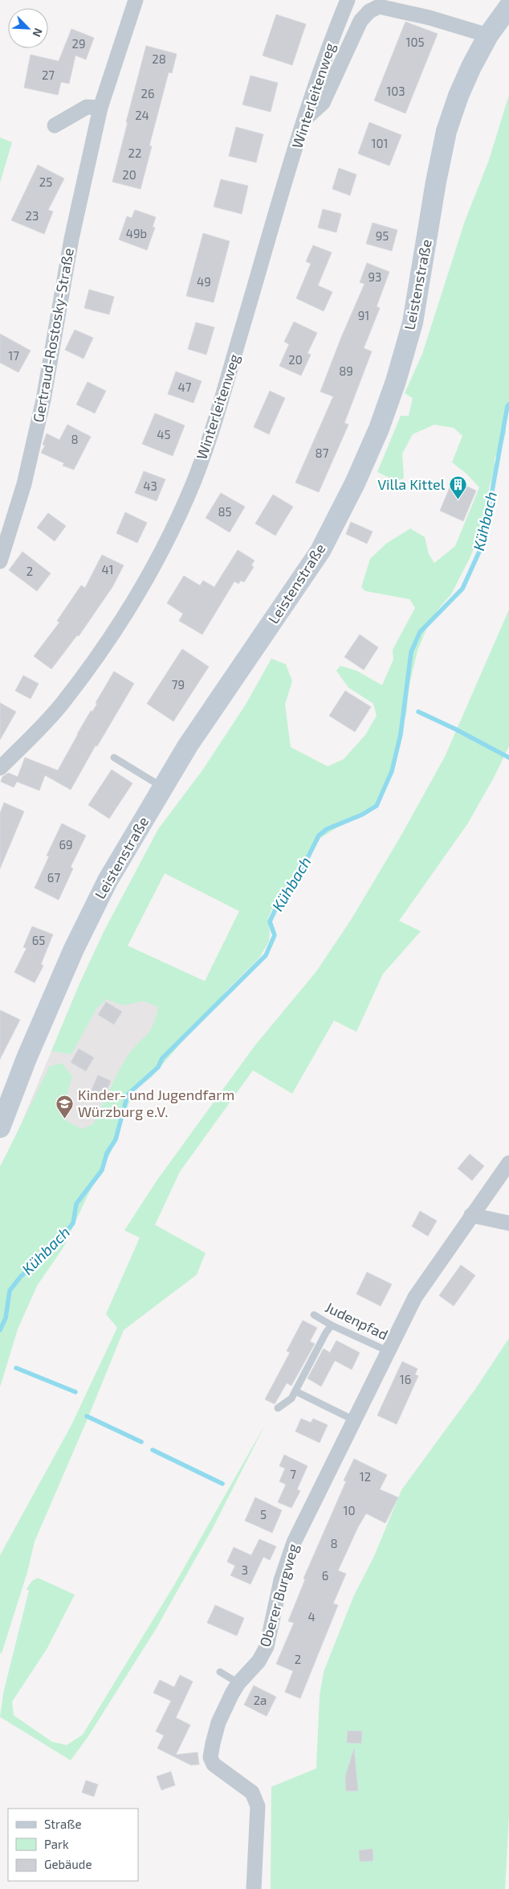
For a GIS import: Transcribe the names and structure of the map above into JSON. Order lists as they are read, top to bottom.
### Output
{
  "streets": {
    "main road": ["Leistenstraße"],
    "street": ["Winterleitenweg", "Gertraud-Rostosky-Straße", "Oberer Burgweg"],
    "lane": ["Judenpfad"]
  },
  "crossings": [
    ["Judenpfad", "Oberer Burgweg"]
  ],
  "water": ["Kühbach"],
  "places": {
    "building": ["Villa Kittel"],
    "school or university": ["Kinder- und Jugendfarm Würzburg e.V."]
  },
  "house_numbers": [
    "105",
    "29",
    "28",
    "27",
    "103",
    "26",
    "24",
    "101",
    "22",
    "20",
    "25",
    "23",
    "49b",
    "95",
    "93",
    "49",
    "91",
    "17",
    "20",
    "89",
    "47",
    "45",
    "8",
    "87",
    "43",
    "85",
    "41",
    "2",
    "79",
    "69",
    "67",
    "65",
    "16",
    "7",
    "12",
    "10",
    "5",
    "8",
    "3",
    "6",
    "4",
    "2",
    "2a"
  ],
  "legend": ["Straße", "Park", "Gebäude"],
  "north": "bottom right"
}
